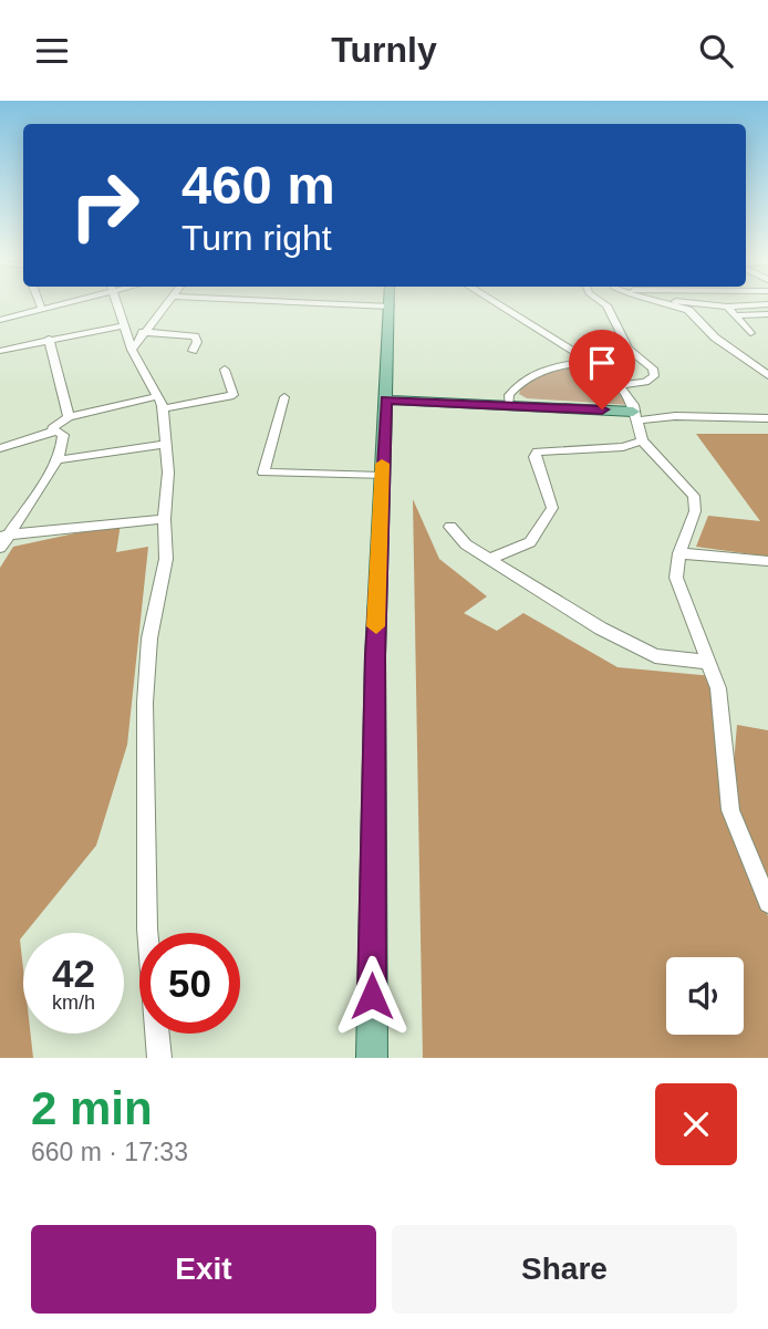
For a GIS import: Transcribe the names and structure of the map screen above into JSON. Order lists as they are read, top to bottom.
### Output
{
  "page": {
    "header": "Turnly",
    "turn": ["460 m", "Turn right"],
    "speed": "42 km/h",
    "limit": "50",
    "heading": ["2 min", "660 m · 17:33"],
    "buttons": ["Exit", "Share"]
  }
}
